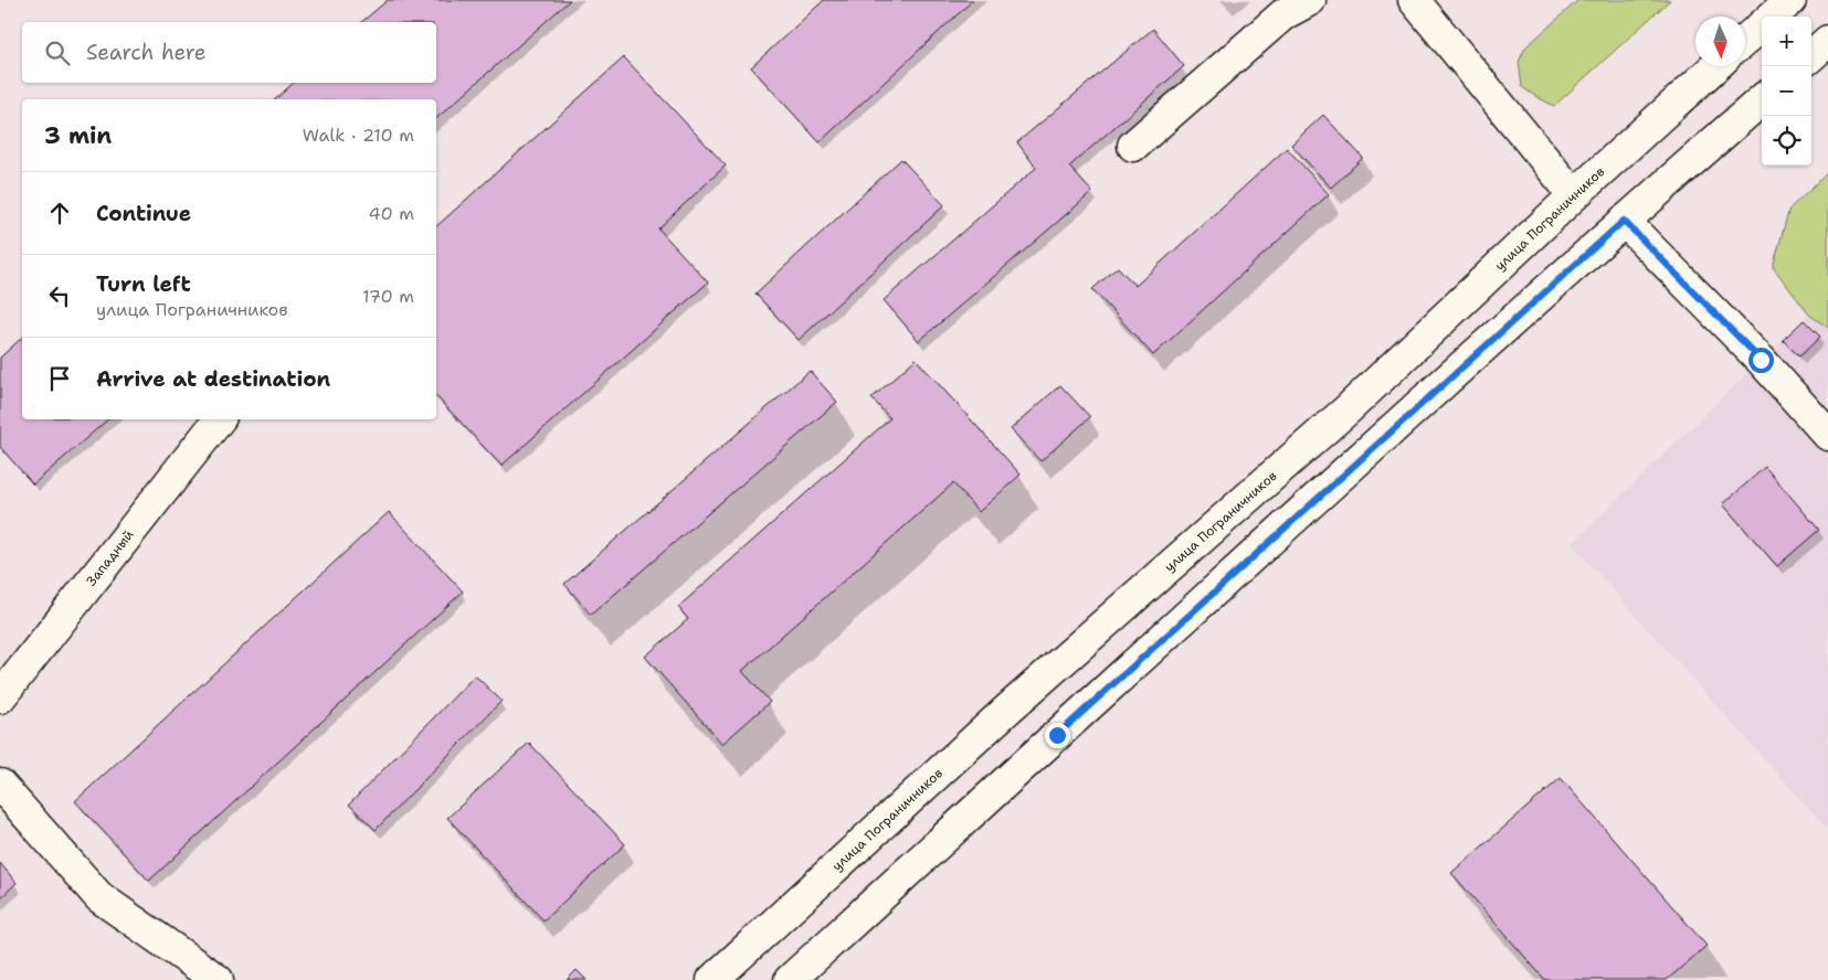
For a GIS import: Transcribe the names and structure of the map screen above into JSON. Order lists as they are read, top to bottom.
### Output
{
  "streets": {
    "main road": ["улица Пограничников", "Западный"]
  },
  "north": "bottom",
  "page": {
    "map_buttons": ["+", "−"],
    "search": "Search here",
    "heading": ["3 min", "Walk · 210 m"],
    "list": [
      ["Continue", "40 m"],
      ["Turn left", "улица Пограничников", "170 m"],
      "Arrive at destination"
    ]
  }
}
